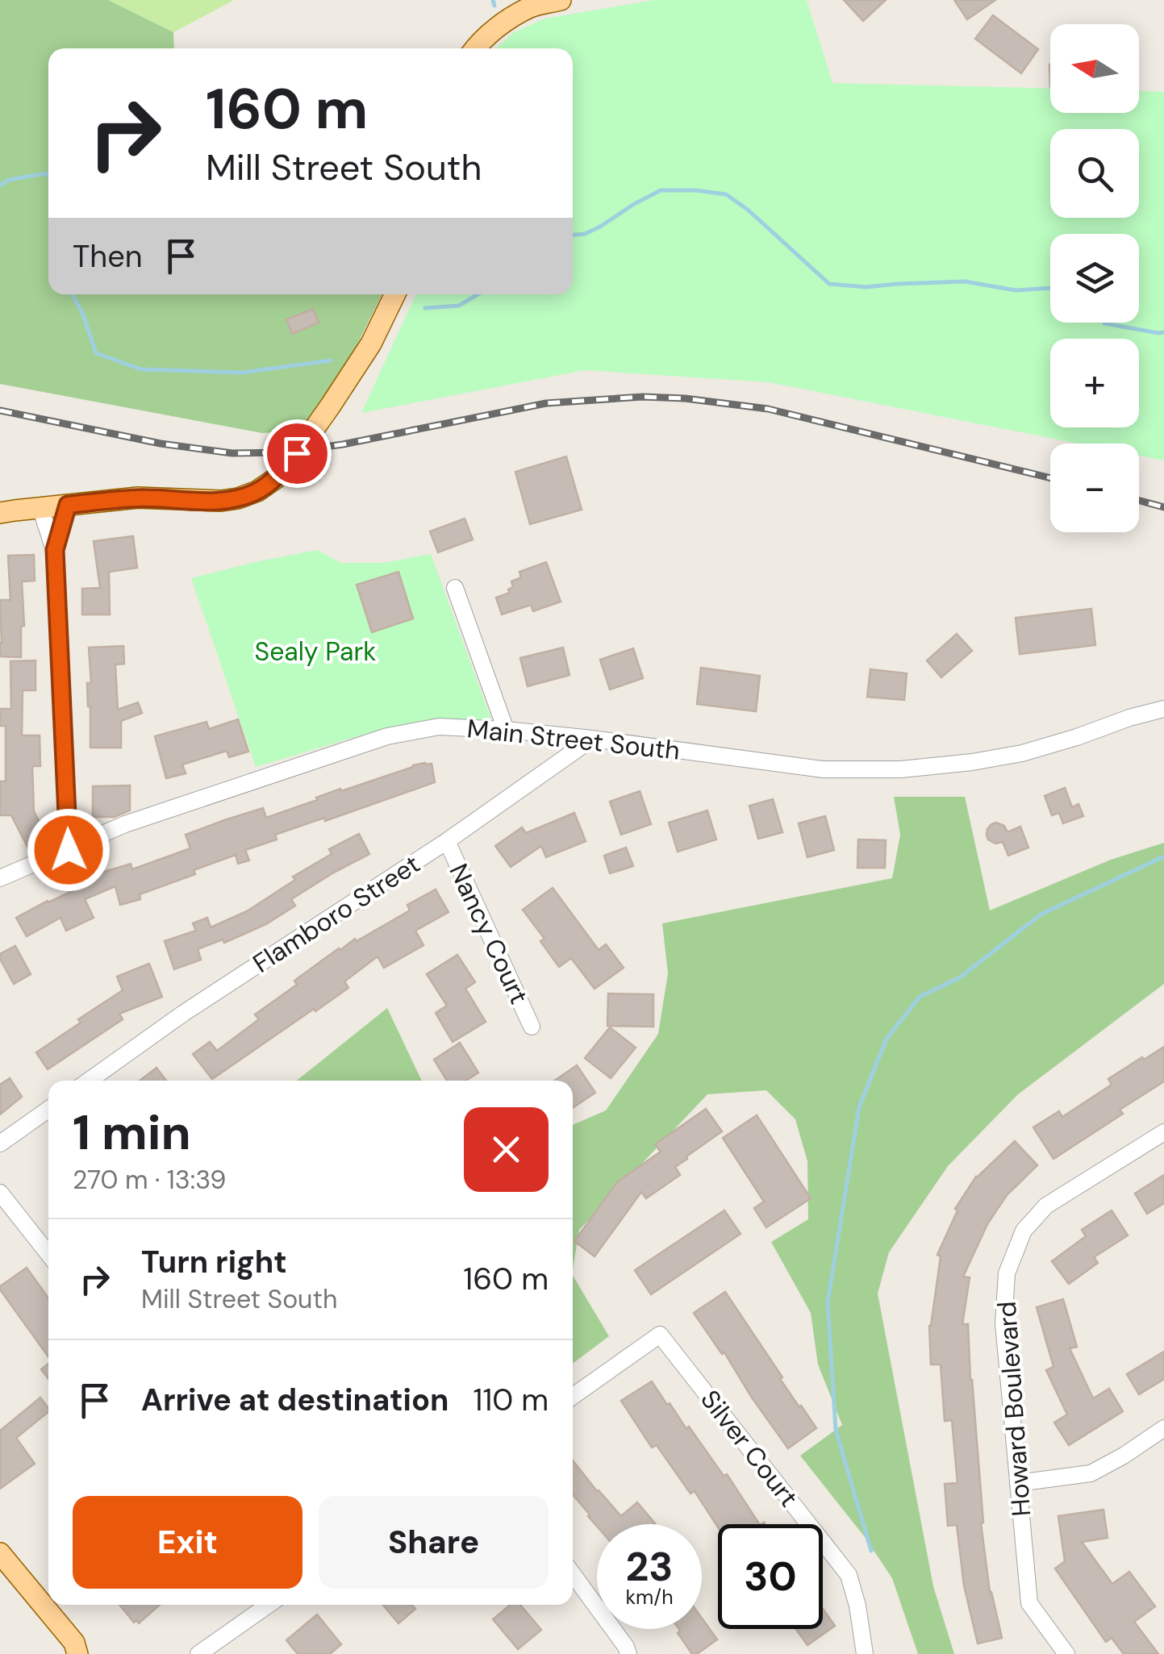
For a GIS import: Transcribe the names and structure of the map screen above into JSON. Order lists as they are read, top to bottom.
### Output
{
  "streets": {
    "street": [
      "Main Street South",
      "Flamboro Street",
      "Nancy Court",
      "Howard Boulevard",
      "Silver Court"
    ]
  },
  "crossings": [
    ["Main Street South", "Flamboro Street"],
    ["Flamboro Street", "Nancy Court"]
  ],
  "parks": ["Sealy Park"],
  "north": "left",
  "page": {
    "map_buttons": ["+", "−"],
    "turn": ["160 m", "Mill Street South"],
    "then": "Then",
    "heading": ["1 min", "270 m · 13:39"],
    "list": [
      {
        "name": "Turn right",
        "note": "Mill Street South",
        "value": "160 m"
      },
      {
        "name": "Arrive at destination",
        "value": "110 m"
      }
    ],
    "buttons": ["Exit", "Share"],
    "speed": "23 km/h",
    "limit": "30"
  }
}
